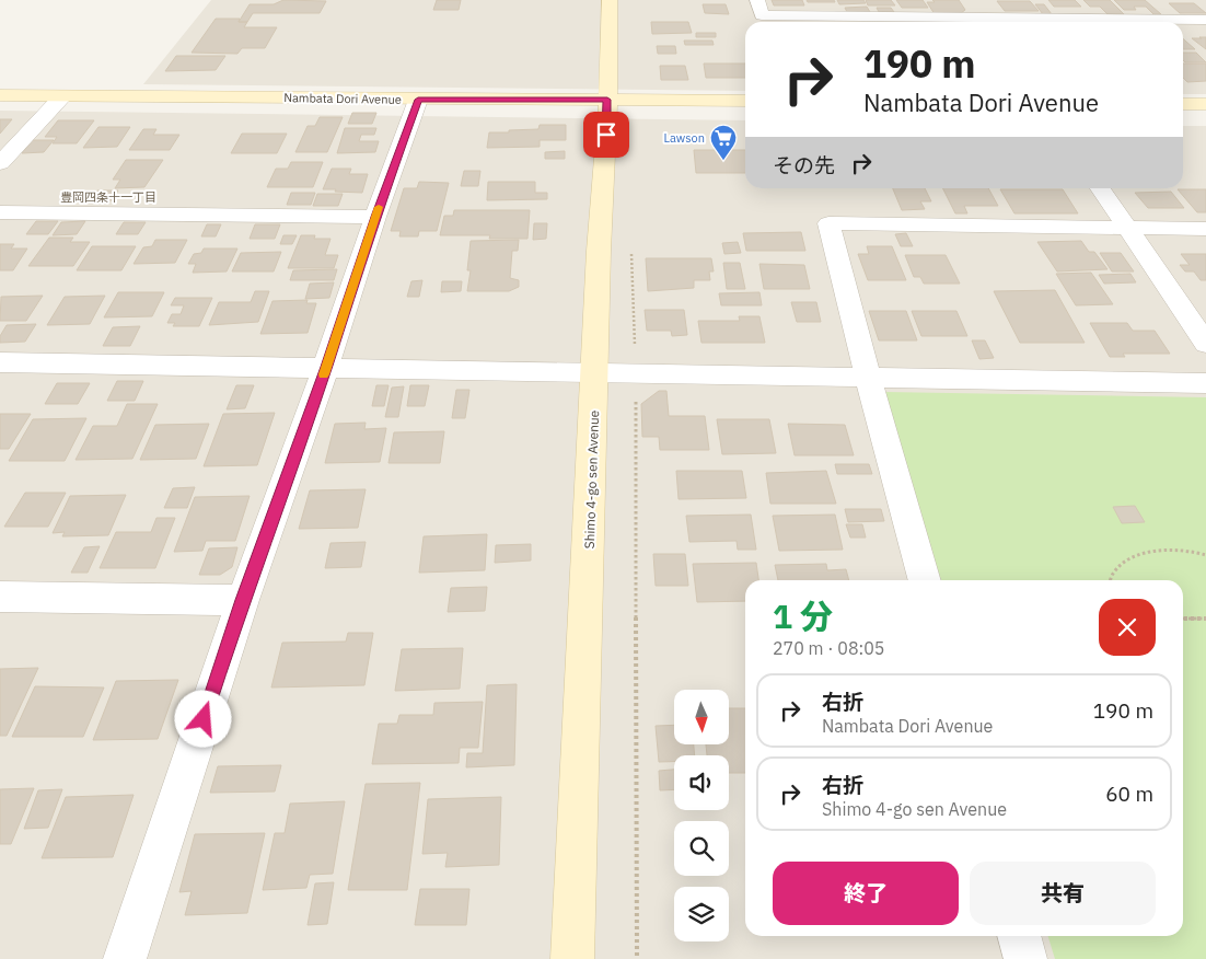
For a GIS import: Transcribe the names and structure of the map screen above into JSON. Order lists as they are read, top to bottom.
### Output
{
  "streets": {
    "street": ["Nambata Dori Avenue", "Shimo 4-go sen Avenue"]
  },
  "crossings": [
    ["Nambata Dori Avenue", "Shimo 4-go sen Avenue"]
  ],
  "districts": ["豊岡四条十一丁目"],
  "places": {
    "supermarket": ["Lawson"]
  },
  "north": "bottom",
  "page": {
    "turn": ["190 m", "Nambata Dori Avenue"],
    "then": "その先",
    "heading": ["1 分", "270 m · 08:05"],
    "list": [
      {
        "name": "右折",
        "note": "Nambata Dori Avenue",
        "value": "190 m"
      },
      {
        "name": "右折",
        "note": "Shimo 4-go sen Avenue",
        "value": "60 m"
      }
    ],
    "buttons": ["終了", "共有"]
  }
}
